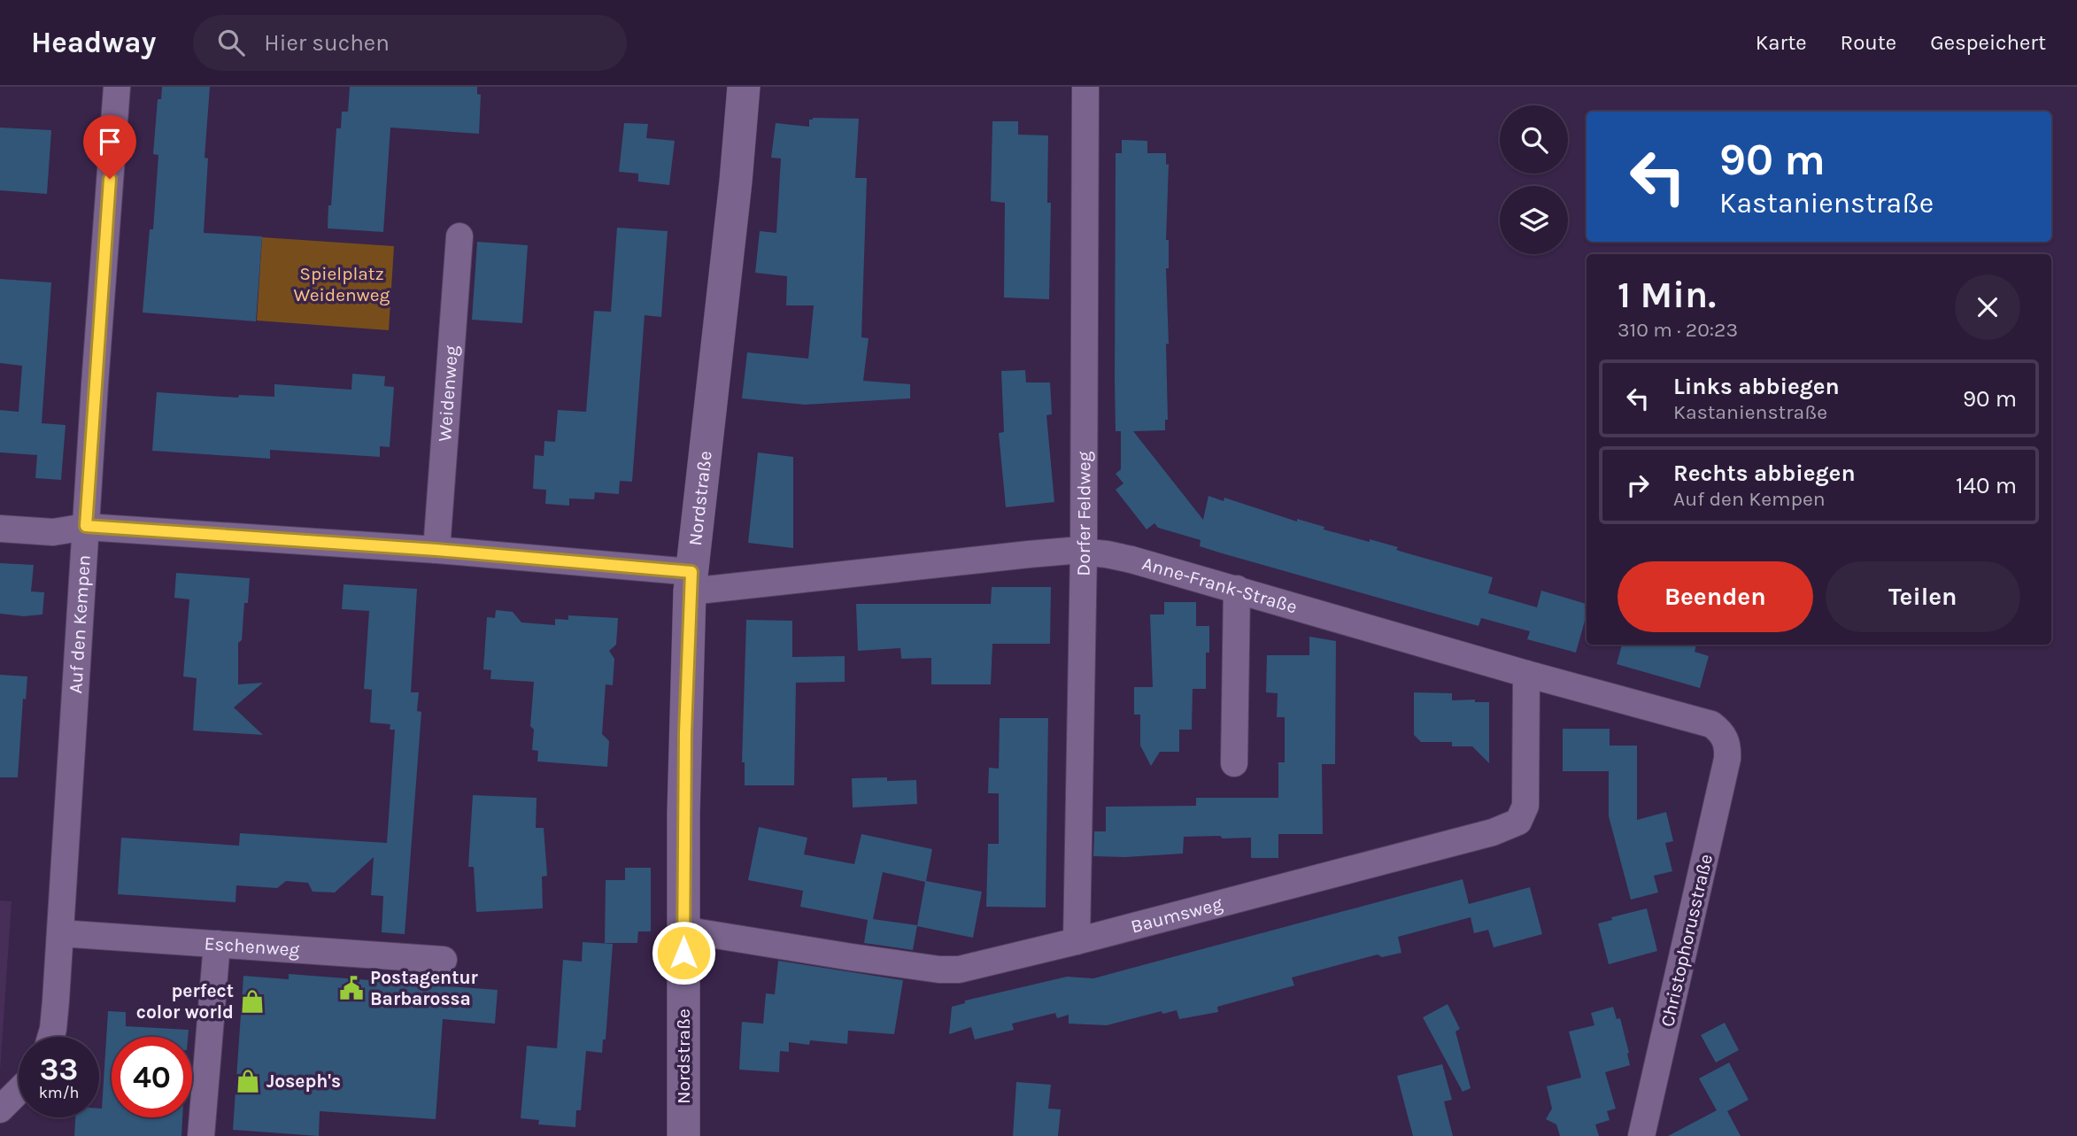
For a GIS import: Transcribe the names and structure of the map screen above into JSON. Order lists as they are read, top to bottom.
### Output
{
  "streets": {
    "street": [
      "Weidenweg",
      "Nordstraße",
      "Dorfer Feldweg",
      "Anne-Frank-Straße",
      "Auf den Kempen",
      "Baumsweg",
      "Christophorusstraße",
      "Eschenweg"
    ]
  },
  "crossings": [
    ["Weidenweg", "Anne-Frank-Straße"],
    ["Nordstraße", "Anne-Frank-Straße"],
    ["Nordstraße", "Baumsweg"],
    ["Dorfer Feldweg", "Anne-Frank-Straße"],
    ["Dorfer Feldweg", "Baumsweg"],
    ["Anne-Frank-Straße", "Auf den Kempen"],
    ["Anne-Frank-Straße", "Baumsweg"],
    ["Anne-Frank-Straße", "Christophorusstraße"],
    ["Auf den Kempen", "Eschenweg"]
  ],
  "parks": ["Spielplatz Weidenweg"],
  "places": {
    "public building": ["Postagentur Barbarossa"],
    "shop": ["perfect color world", "Joseph's"]
  },
  "page": {
    "header": "Headway",
    "search": "Hier suchen",
    "nav": ["Karte", "Route", "Gespeichert"],
    "turn": ["90 m", "Kastanienstraße"],
    "heading": ["1 Min.", "310 m · 20:23"],
    "list": [
      {
        "name": "Links abbiegen",
        "note": "Kastanienstraße",
        "value": "90 m"
      },
      {
        "name": "Rechts abbiegen",
        "note": "Auf den Kempen",
        "value": "140 m"
      }
    ],
    "buttons": ["Beenden", "Teilen"],
    "speed": "33 km/h",
    "limit": "40"
  }
}
